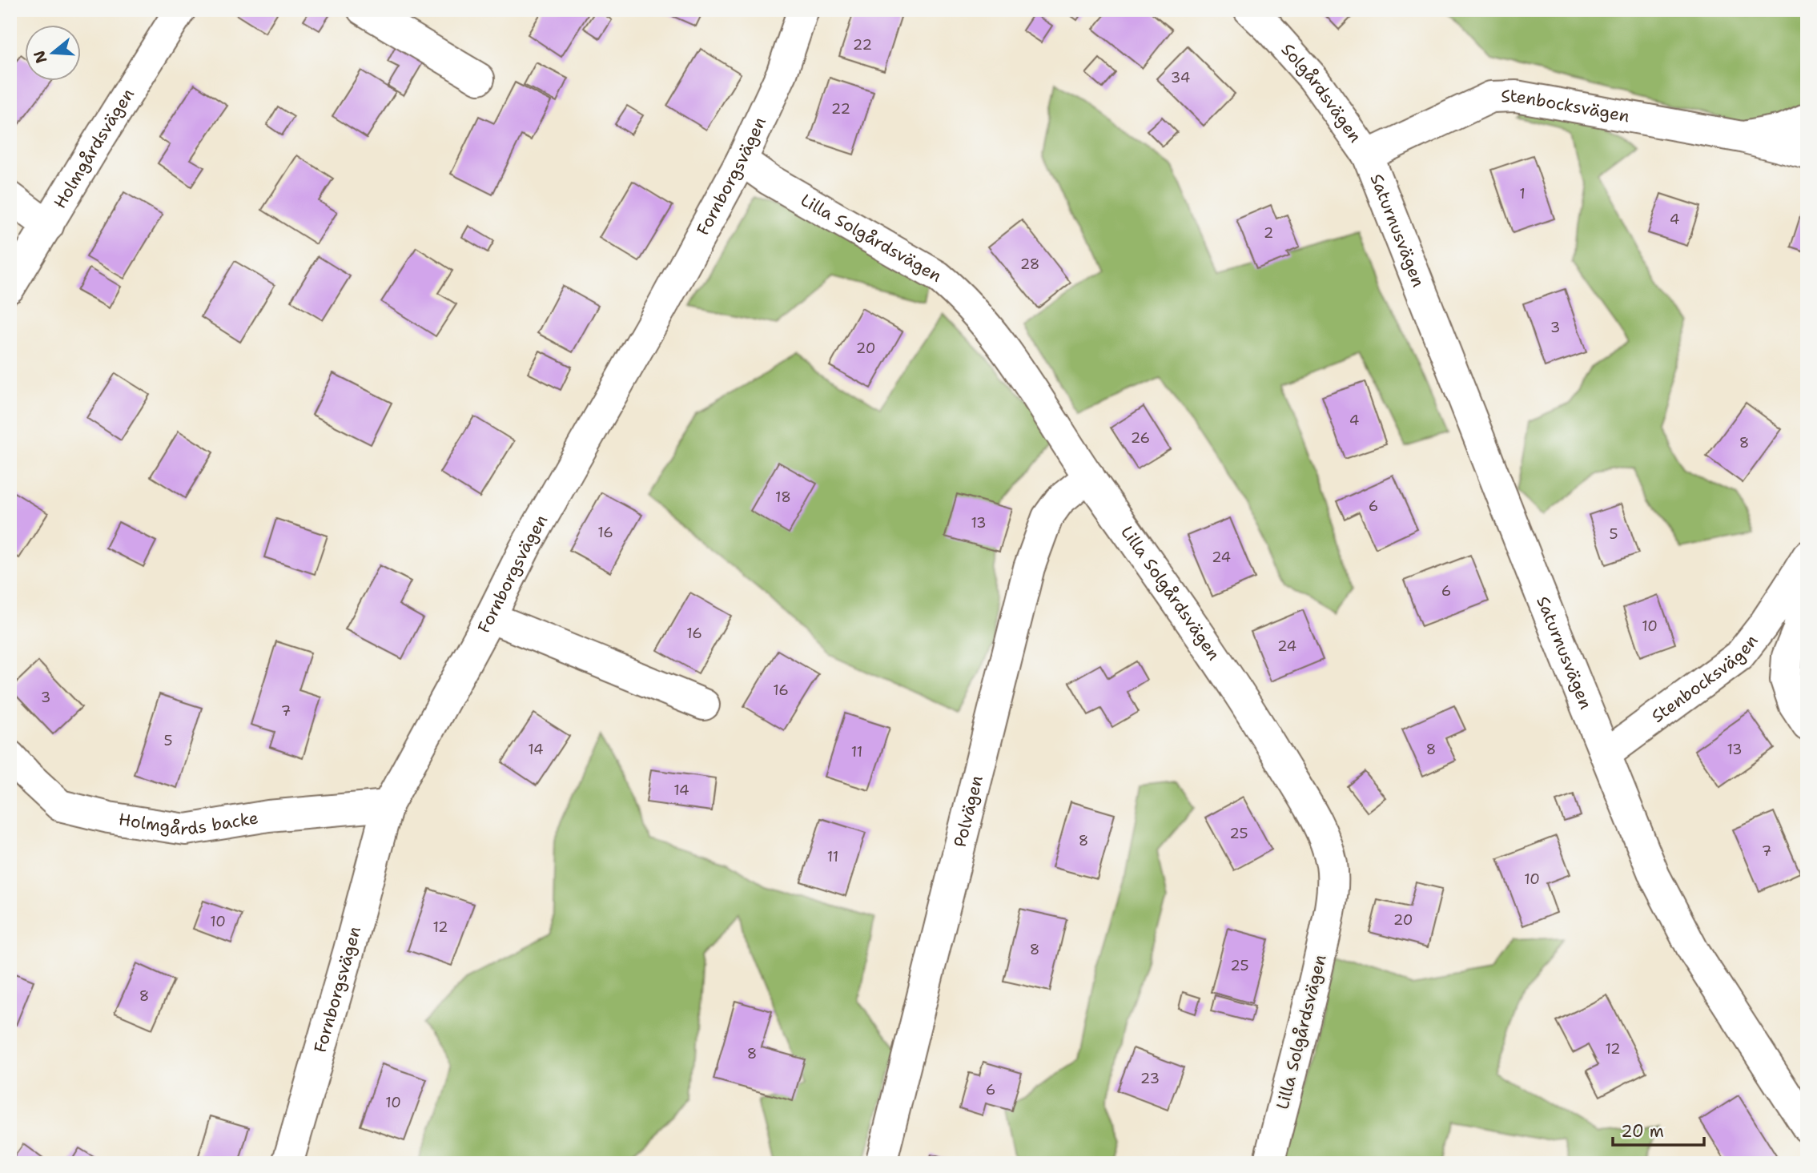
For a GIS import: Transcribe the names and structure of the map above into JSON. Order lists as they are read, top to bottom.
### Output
{
  "streets": {
    "street": [
      "Solgårdsvägen",
      "Stenbocksvägen",
      "Holmgårdsvägen",
      "Fornborgsvägen",
      "Saturnusvägen",
      "Lilla Solgårdsvägen",
      "Polvägen",
      "Holmgårds backe"
    ]
  },
  "crossings": [
    ["Solgårdsvägen", "Stenbocksvägen"],
    ["Solgårdsvägen", "Saturnusvägen"],
    ["Stenbocksvägen", "Saturnusvägen"],
    ["Fornborgsvägen", "Lilla Solgårdsvägen"],
    ["Fornborgsvägen", "Holmgårds backe"],
    ["Lilla Solgårdsvägen", "Polvägen"]
  ],
  "house_numbers": [
    "22",
    "34",
    "22",
    "1",
    "4",
    "2",
    "28",
    "3",
    "20",
    "4",
    "26",
    "8",
    "18",
    "6",
    "13",
    "16",
    "5",
    "24",
    "6",
    "10",
    "16",
    "24",
    "16",
    "3",
    "7",
    "5",
    "14",
    "8",
    "13",
    "11",
    "14",
    "25",
    "8",
    "7",
    "11",
    "10",
    "20",
    "10",
    "12",
    "8",
    "25",
    "8",
    "12",
    "8",
    "23",
    "6",
    "10"
  ],
  "scale_bar": "20 m",
  "north": "left"
}
